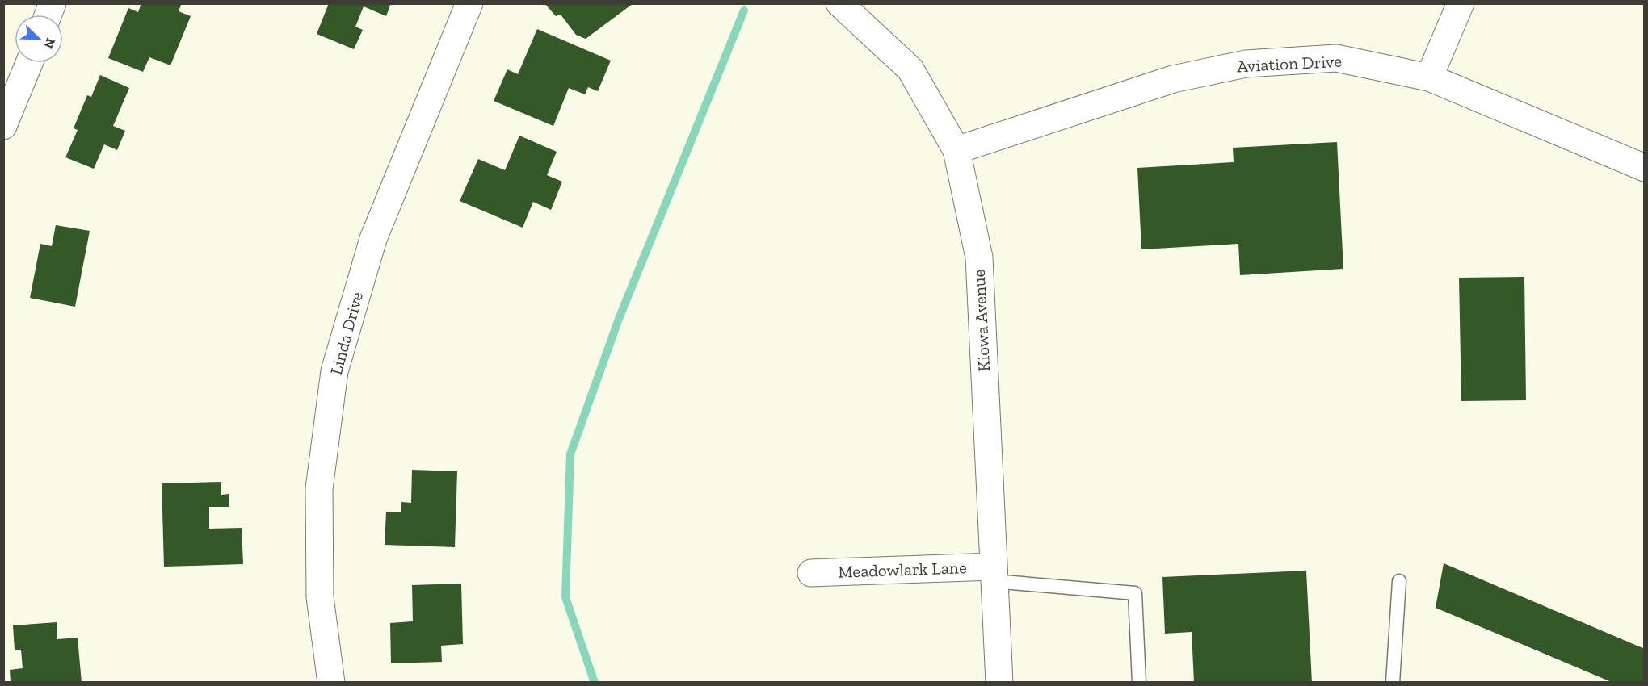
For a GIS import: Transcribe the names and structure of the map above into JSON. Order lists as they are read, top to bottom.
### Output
{
  "streets": {
    "street": [
      "Aviation Drive",
      "Kiowa Avenue",
      "Linda Drive",
      "Meadowlark Lane"
    ]
  },
  "crossings": [
    ["Aviation Drive", "Kiowa Avenue"],
    ["Kiowa Avenue", "Meadowlark Lane"]
  ],
  "north": "bottom right"
}
